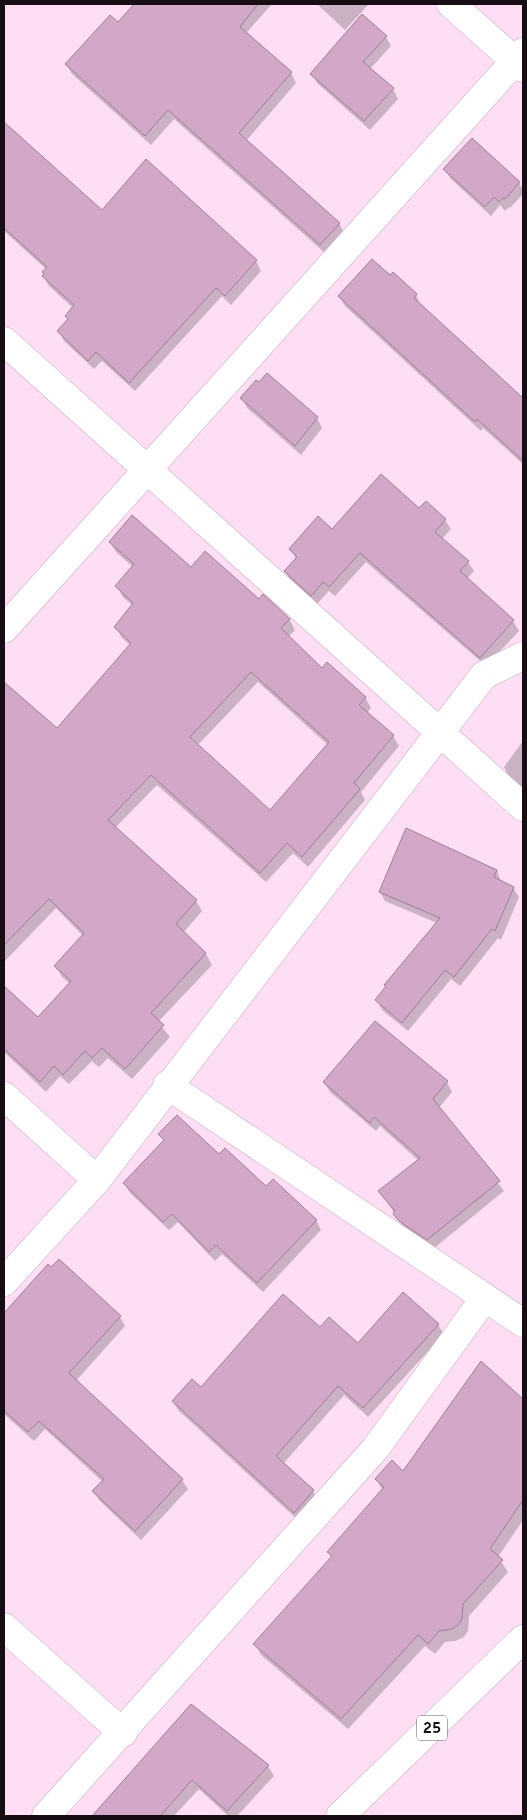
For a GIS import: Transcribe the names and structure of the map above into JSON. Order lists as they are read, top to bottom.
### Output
{
  "streets": {
    "street": ["25"]
  }
}
